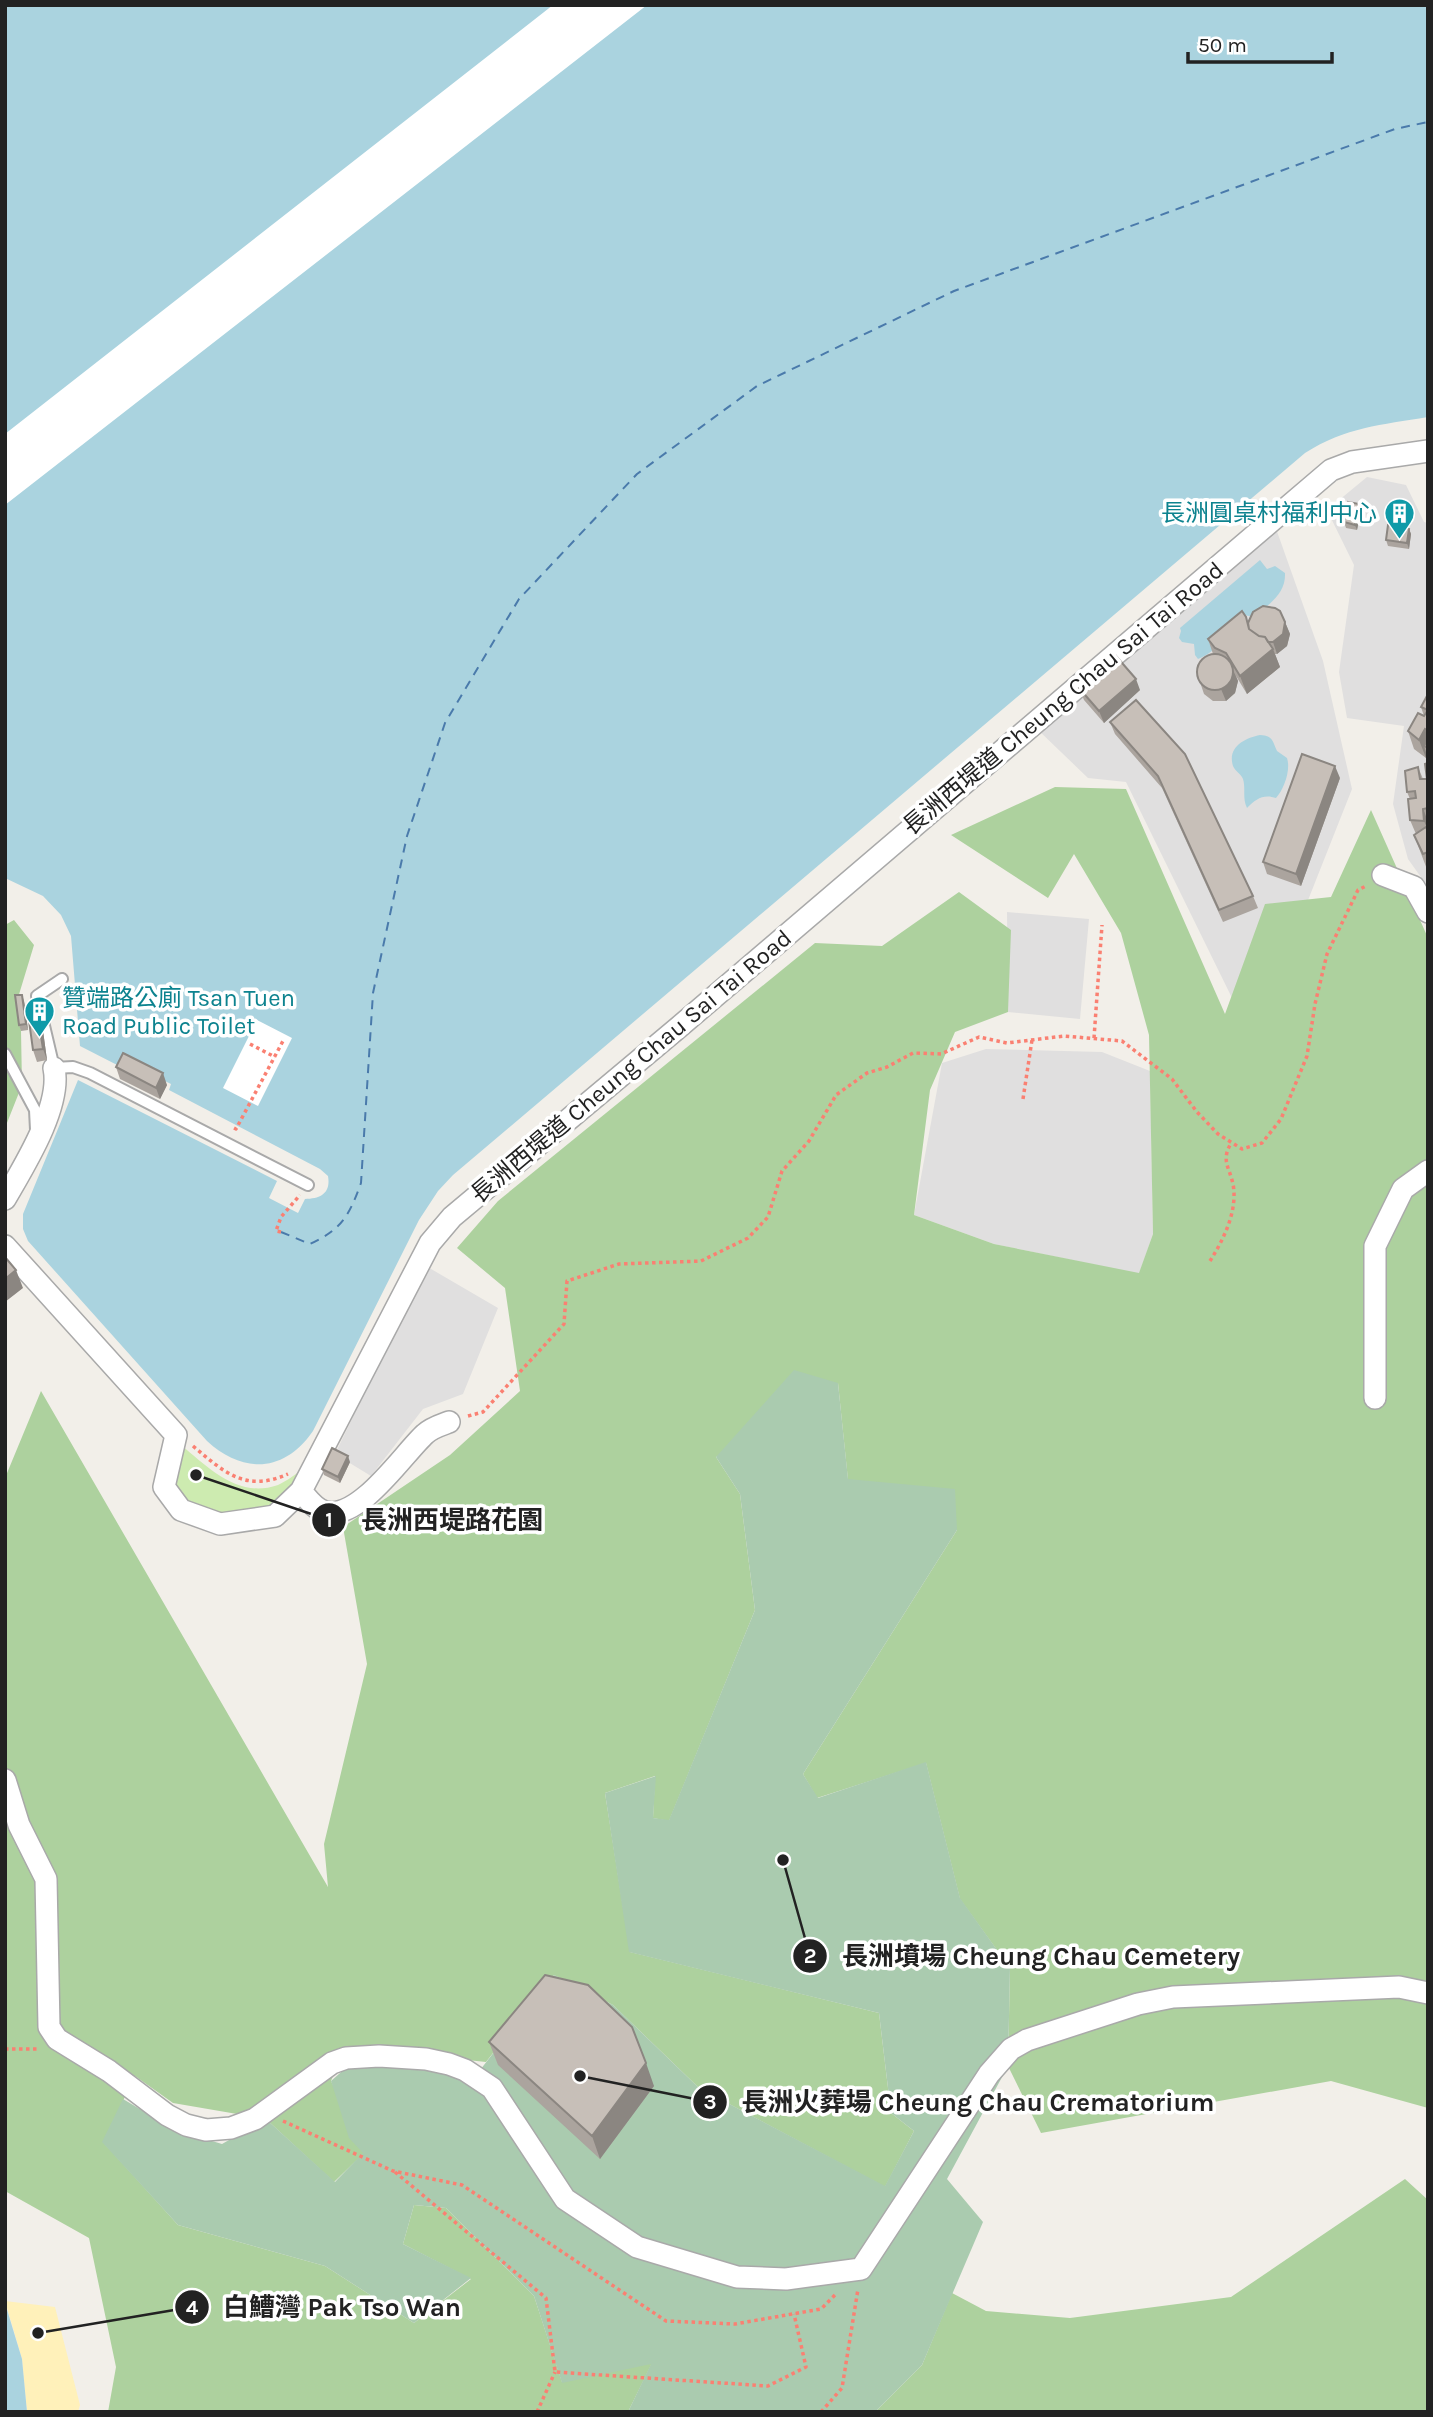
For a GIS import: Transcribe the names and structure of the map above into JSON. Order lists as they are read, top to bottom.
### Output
{
  "streets": {
    "street": ["長洲西堤道 Cheung Chau Sai Tai Road"]
  },
  "places": {
    "building": ["長洲圓桌村福利中心", "贊端路公廁 Tsan Tuen Road Public Toilet"],
    "other": [
      "長洲西堤路花園",
      "長洲墳場 Cheung Chau Cemetery",
      "長洲火葬場 Cheung Chau Crematorium",
      "白鰽灣 Pak Tso Wan"
    ]
  },
  "scale_bar": "50 m"
}
